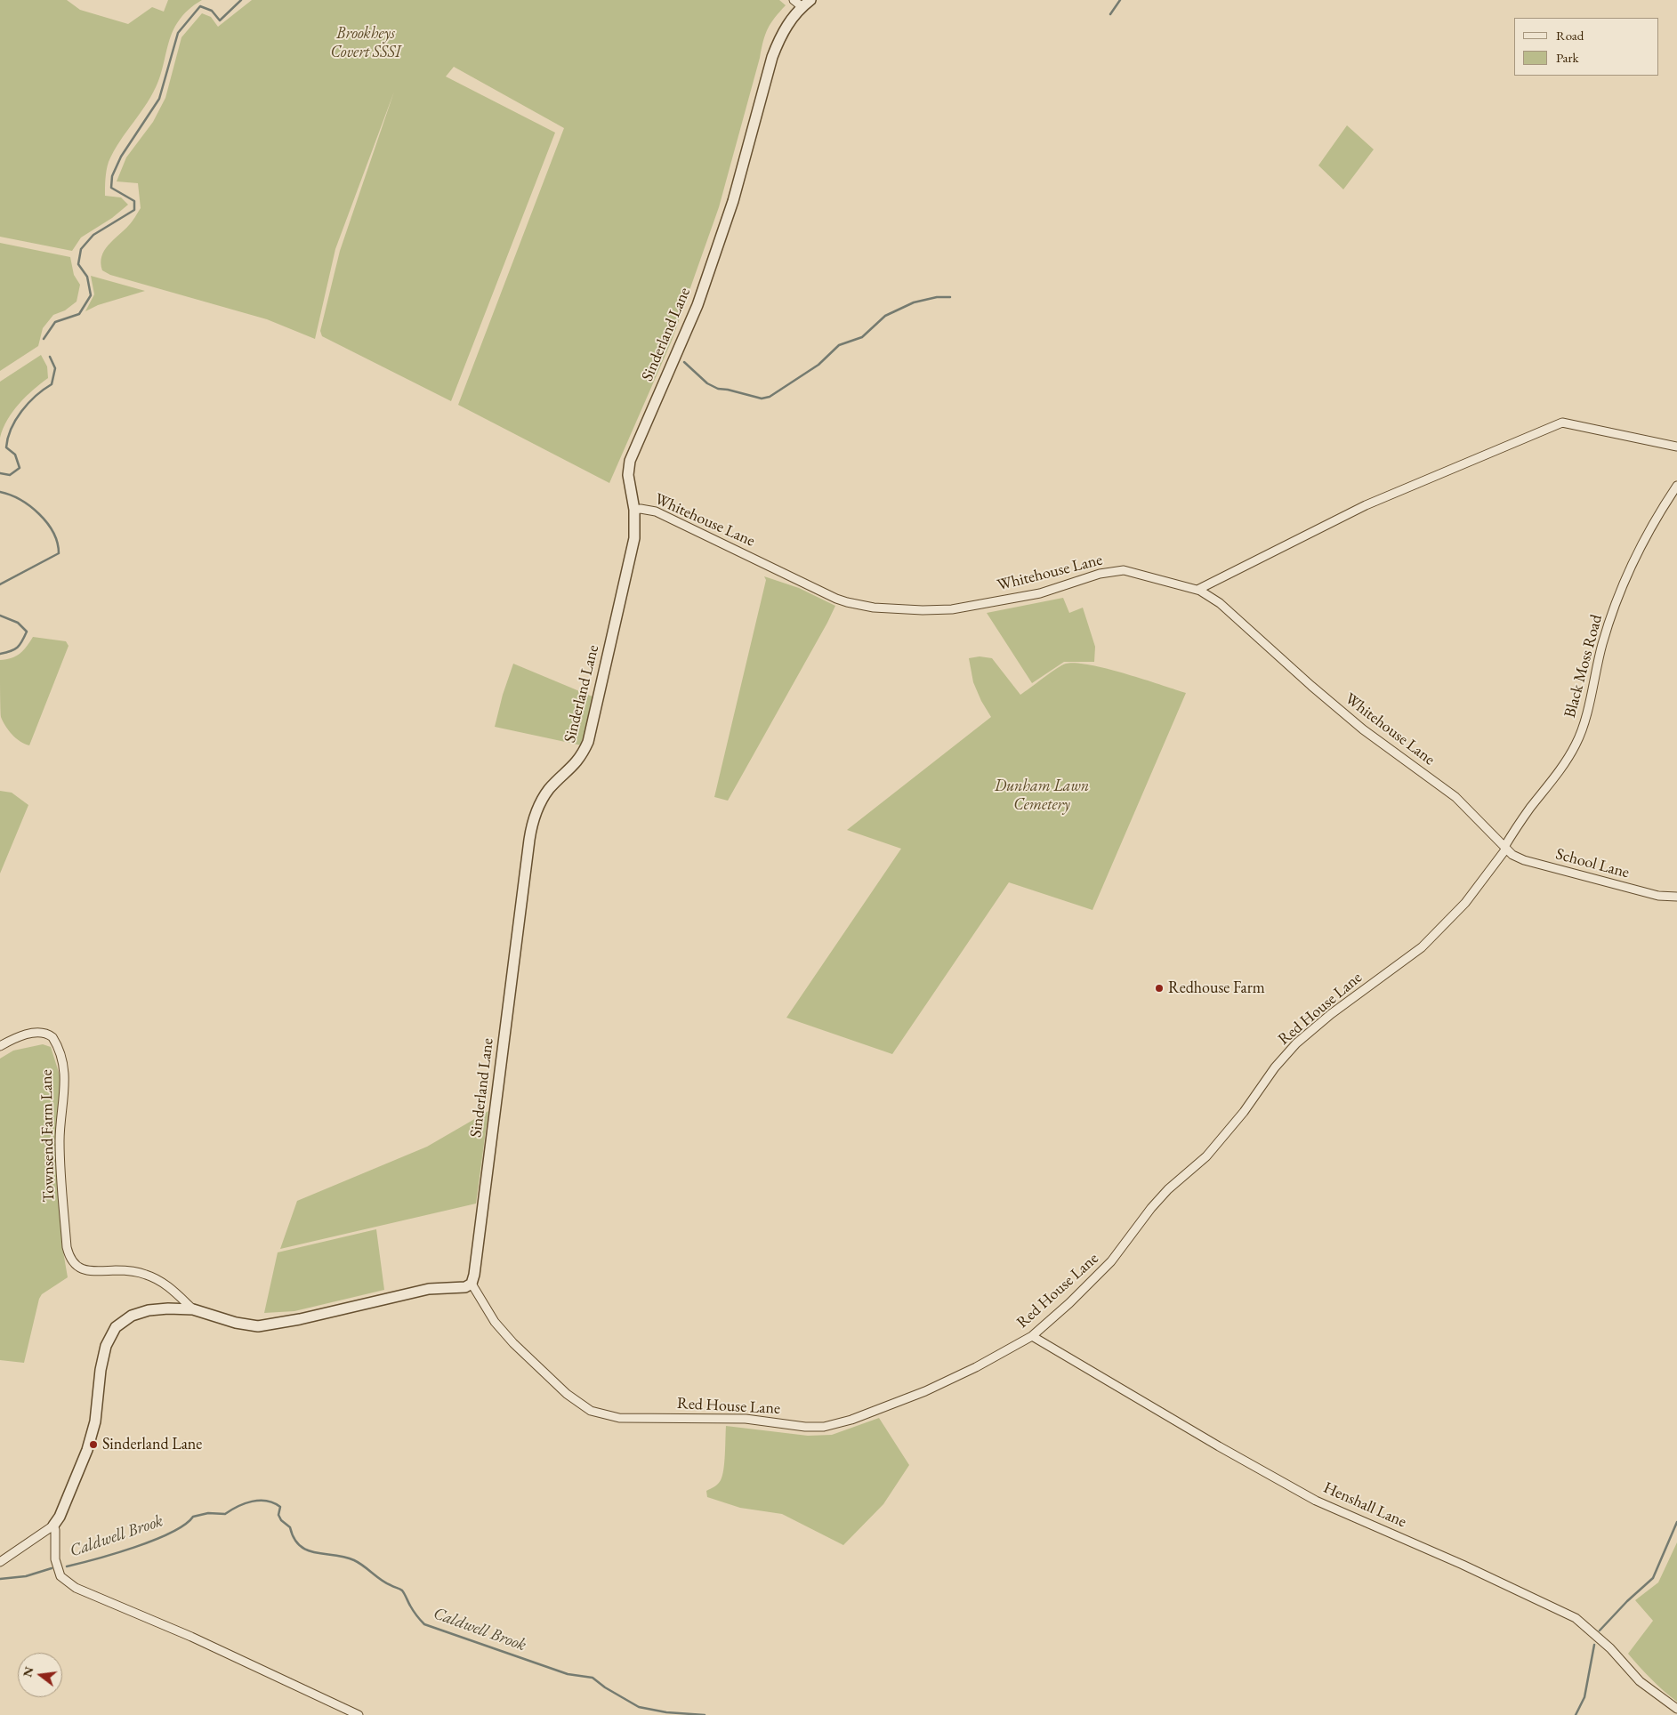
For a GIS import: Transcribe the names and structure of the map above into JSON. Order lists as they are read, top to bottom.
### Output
{
  "streets": {
    "street": [
      "Sinderland Lane",
      "Whitehouse Lane",
      "Black Moss Road",
      "School Lane",
      "Red House Lane",
      "Townsend Farm Lane",
      "Henshall Lane"
    ]
  },
  "crossings": [
    ["Sinderland Lane", "Whitehouse Lane"],
    ["Sinderland Lane", "Red House Lane"],
    ["Whitehouse Lane", "Black Moss Road"],
    ["Whitehouse Lane", "School Lane"],
    ["Whitehouse Lane", "Red House Lane"],
    ["Black Moss Road", "School Lane"],
    ["Black Moss Road", "Red House Lane"],
    ["School Lane", "Red House Lane"],
    ["Red House Lane", "Henshall Lane"]
  ],
  "water": ["Caldwell Brook"],
  "parks": ["Brookheys Covert SSSI", "Dunham Lawn Cemetery"],
  "places": ["Redhouse Farm", "Sinderland Lane"],
  "legend": ["Road", "Park"],
  "north": "left"
}
